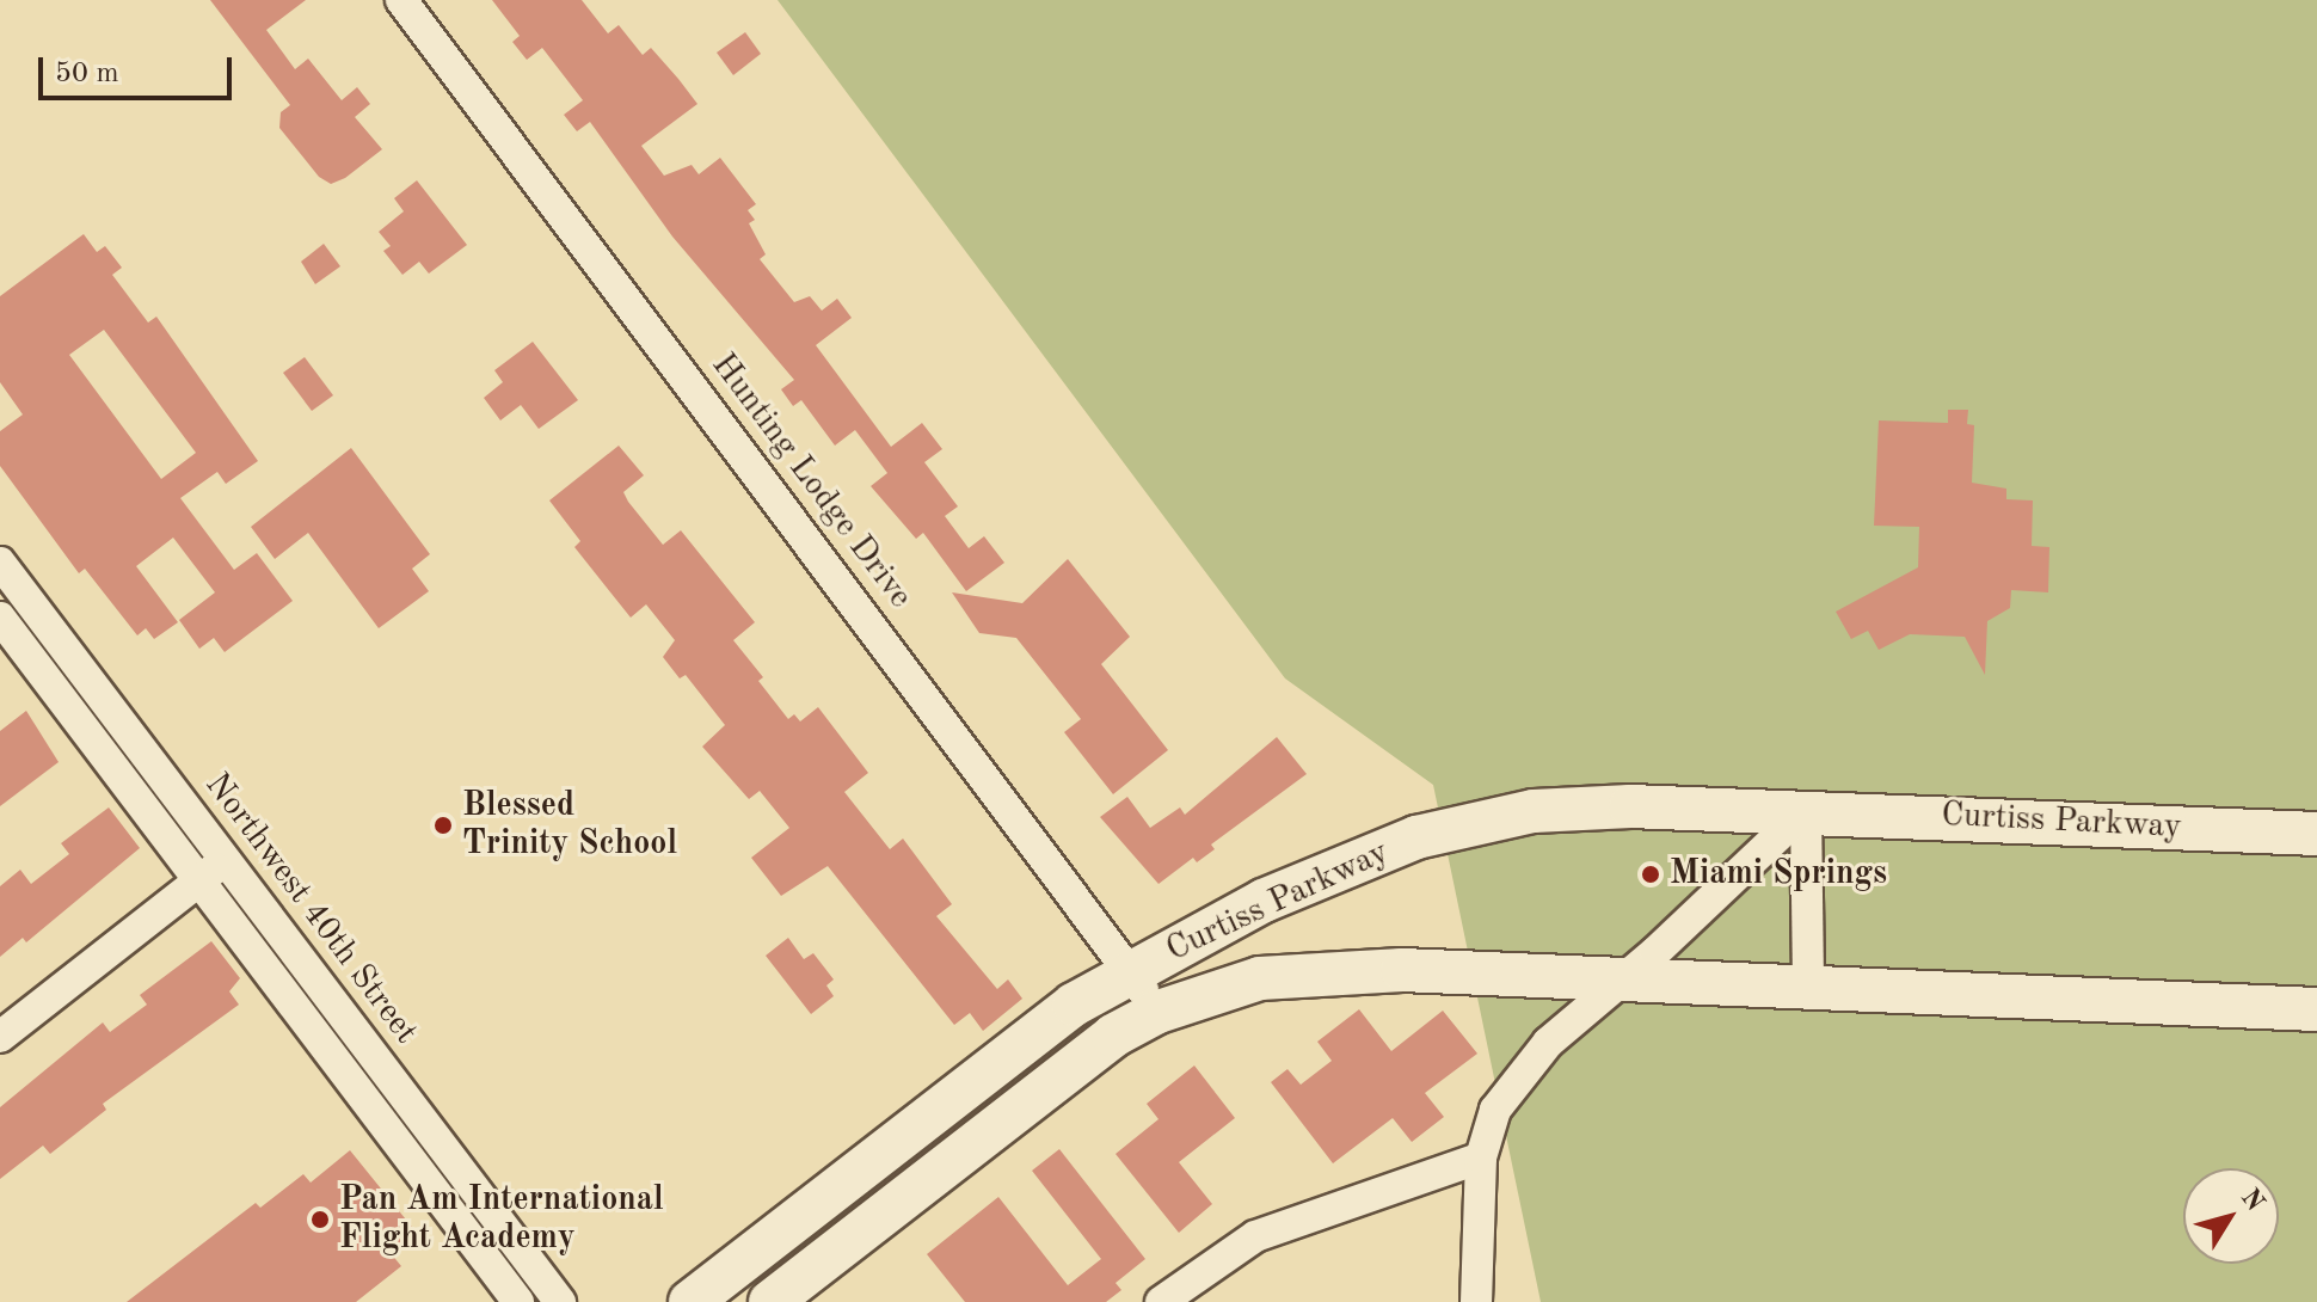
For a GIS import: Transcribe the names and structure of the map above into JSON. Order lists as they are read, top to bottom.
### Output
{
  "streets": {
    "main road": ["Curtiss Parkway"],
    "street": ["Hunting Lodge Drive", "Northwest 40th Street"]
  },
  "crossings": [
    ["Hunting Lodge Drive", "Curtiss Parkway"]
  ],
  "places": ["Blessed Trinity School", "Miami Springs", "Pan Am International Flight Academy"],
  "scale_bar": "50 m",
  "north": "top right"
}
